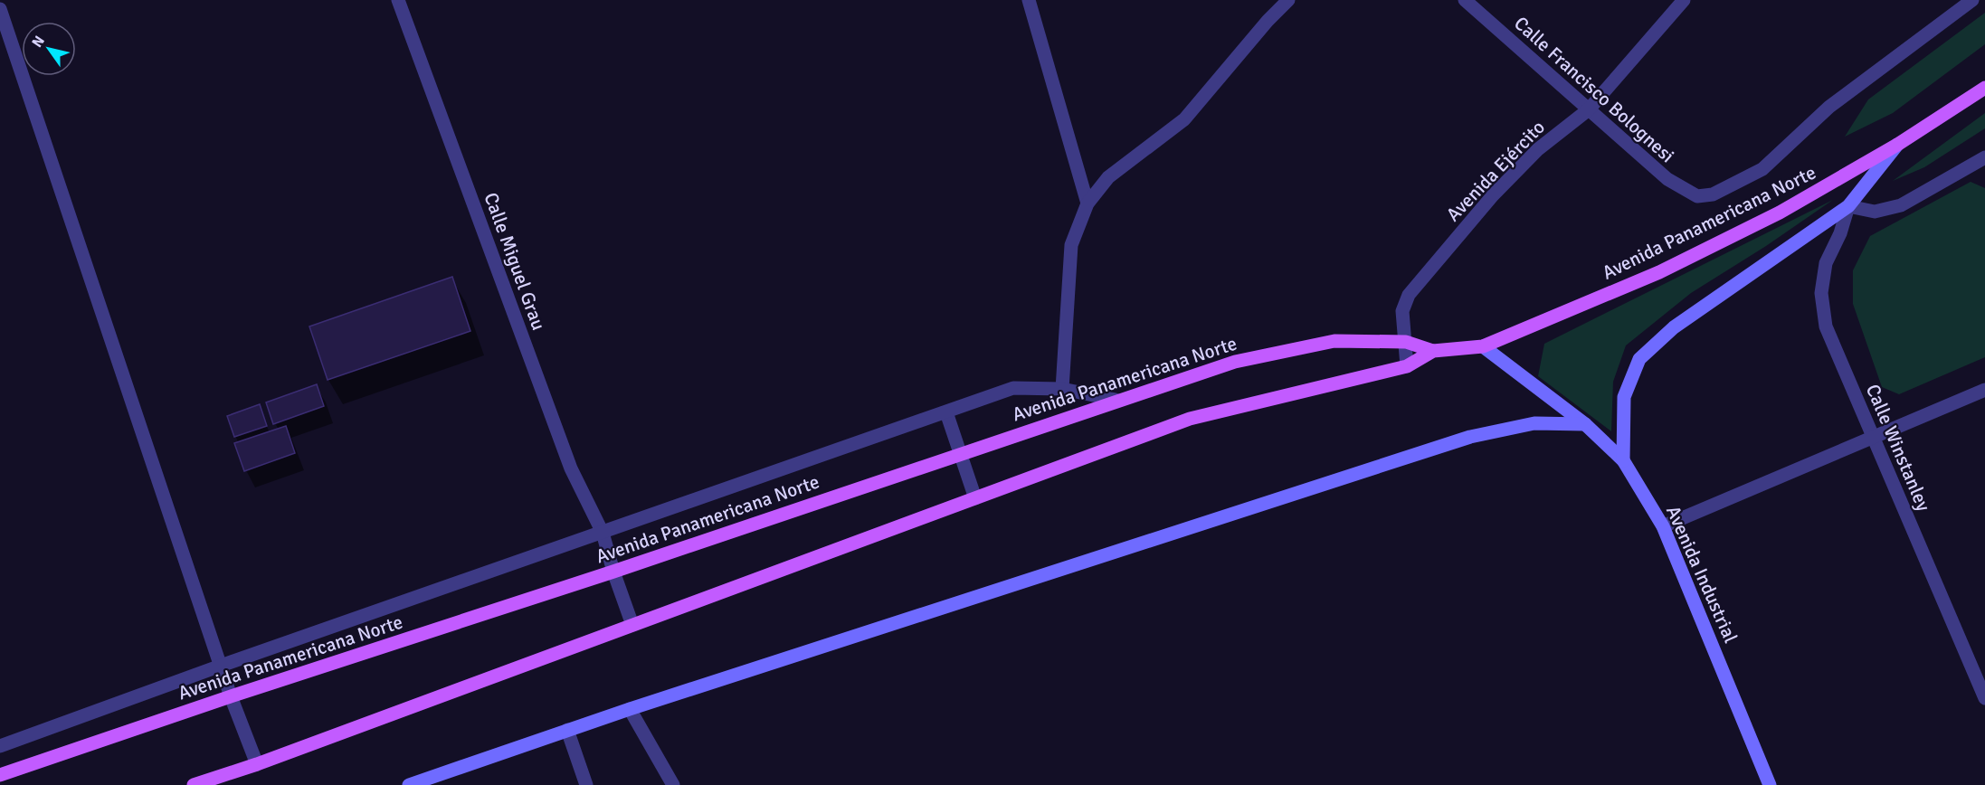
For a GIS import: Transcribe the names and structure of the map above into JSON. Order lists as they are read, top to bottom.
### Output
{
  "streets": {
    "main road": ["Avenida Panamericana Norte"],
    "street": [
      "Calle Francisco Bolognesi",
      "Avenida Ejército",
      "Calle Miguel Grau",
      "Calle Winstanley",
      "Avenida Industrial"
    ]
  },
  "crossings": [
    ["Calle Francisco Bolognesi", "Avenida Ejército"],
    ["Calle Francisco Bolognesi", "Avenida Panamericana Norte"],
    ["Avenida Ejército", "Avenida Panamericana Norte"],
    ["Avenida Panamericana Norte", "Calle Miguel Grau"],
    ["Avenida Panamericana Norte", "Avenida Industrial"]
  ],
  "north": "top left"
}
